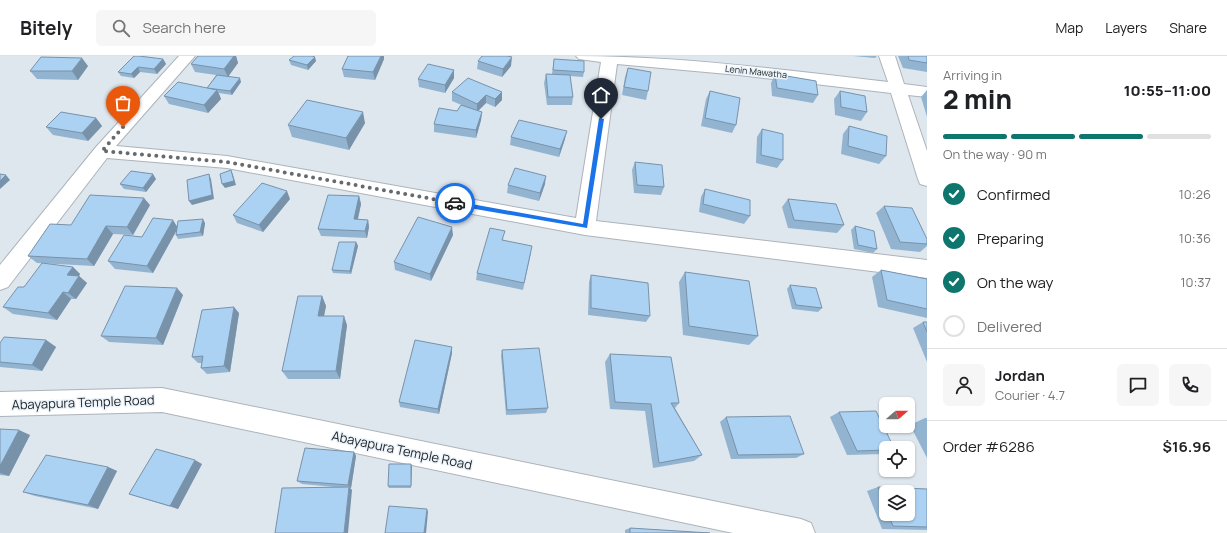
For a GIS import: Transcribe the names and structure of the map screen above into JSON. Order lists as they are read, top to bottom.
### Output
{
  "streets": {
    "street": ["Lenin Mawatha", "Abayapura Temple Road"]
  },
  "north": "right",
  "page": {
    "header": "Bitely",
    "search": "Search here",
    "nav": ["Map", "Layers", "Share"],
    "heading": ["2 min", "Arriving in", "10:55–11:00"],
    "panel": [
      "Jordan",
      "Courier · 4.7",
      "Order #6286",
      "$16.96"
    ],
    "bar": "On the way · 90 m",
    "list": [
      ["Confirmed", "10:26"],
      ["Preparing", "10:36"],
      ["On the way", "10:37"],
      "Delivered"
    ]
  }
}
